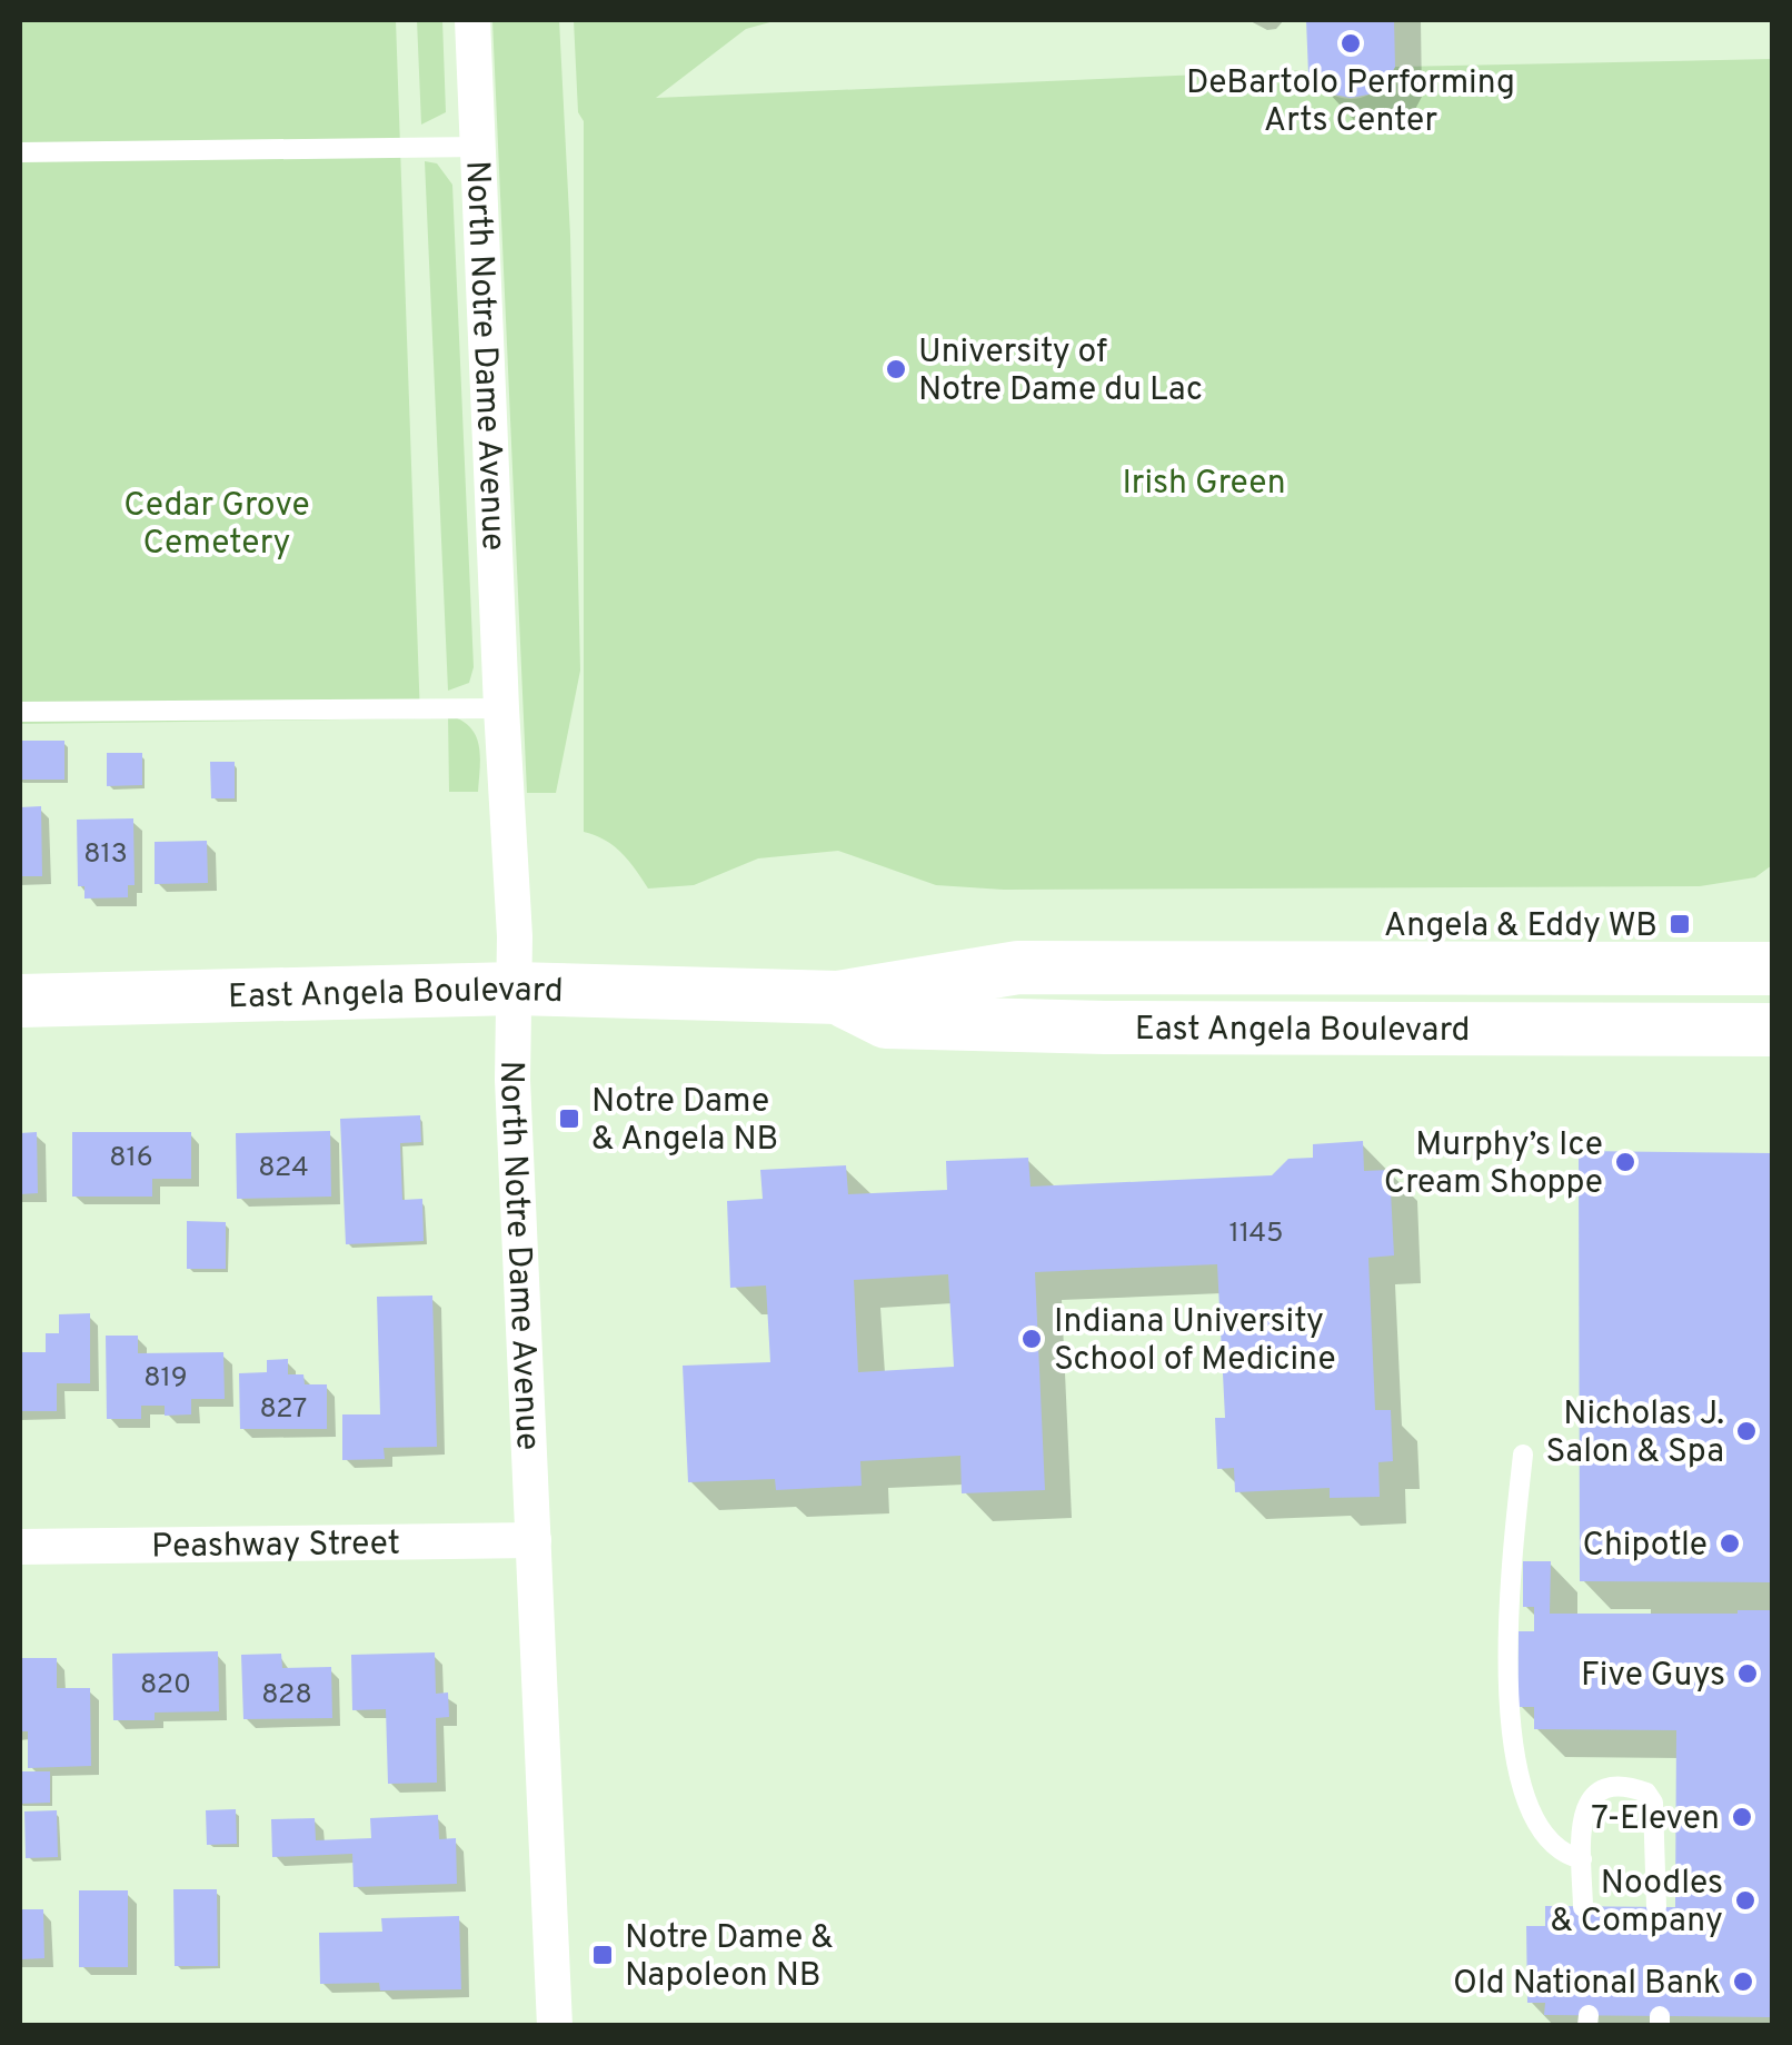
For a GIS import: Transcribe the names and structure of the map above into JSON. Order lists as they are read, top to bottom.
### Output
{
  "streets": {
    "main road": ["East Angela Boulevard"],
    "street": ["North Notre Dame Avenue", "Peashway Street"]
  },
  "crossings": [
    ["North Notre Dame Avenue", "East Angela Boulevard"],
    ["North Notre Dame Avenue", "Peashway Street"]
  ],
  "parks": ["Irish Green", "Cedar Grove Cemetery"],
  "places": {
    "other": [
      "DeBartolo Performing Arts Center",
      "University of Notre Dame du Lac",
      "Murphy’s Ice Cream Shoppe",
      "Indiana University School of Medicine",
      "Nicholas J. Salon & Spa",
      "Chipotle",
      "Five Guys",
      "7-Eleven",
      "Noodles & Company",
      "Old National Bank"
    ],
    "transit": ["Angela & Eddy WB", "Notre Dame & Angela NB", "Notre Dame & Napoleon NB"]
  },
  "house_numbers": [
    "813",
    "816",
    "824",
    "1145",
    "819",
    "827",
    "820",
    "828"
  ]
}
